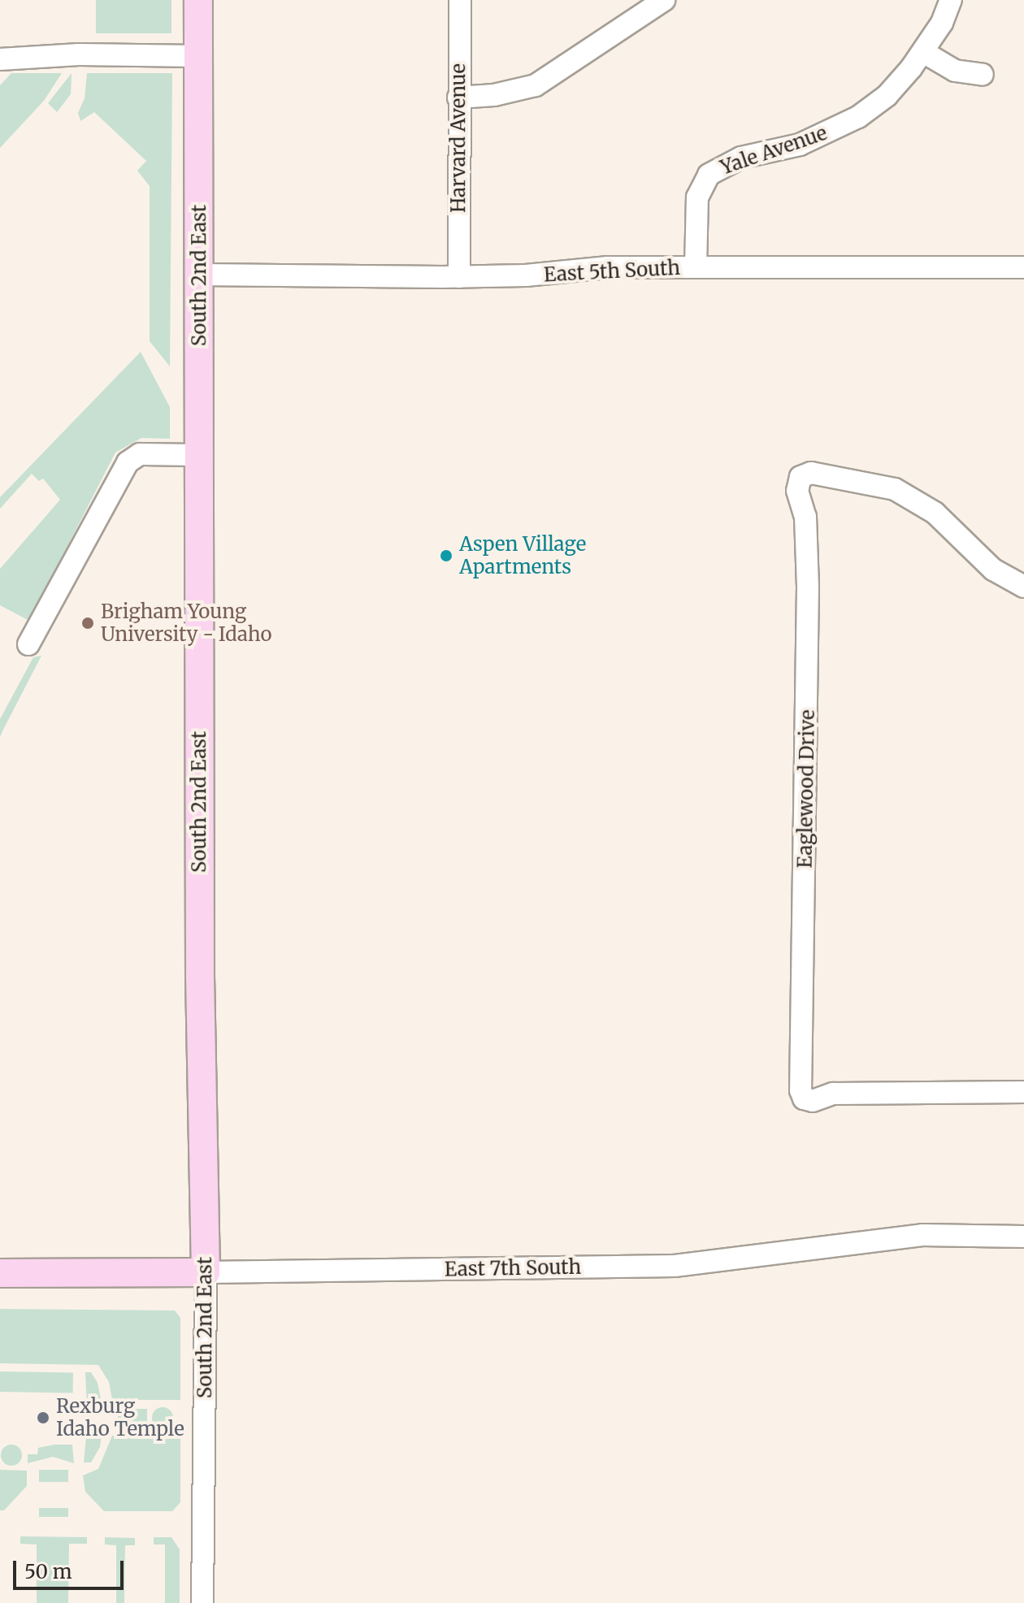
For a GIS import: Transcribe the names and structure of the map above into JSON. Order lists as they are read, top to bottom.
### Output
{
  "streets": {
    "main road": ["South 2nd East", "East 7th South"],
    "street": [
      "Harvard Avenue",
      "Yale Avenue",
      "East 5th South",
      "Eaglewood Drive"
    ]
  },
  "crossings": [
    ["Harvard Avenue", "East 5th South"],
    ["Yale Avenue", "East 5th South"],
    ["East 5th South", "South 2nd East"],
    ["South 2nd East", "East 7th South"]
  ],
  "places": ["Aspen Village Apartments", "Brigham Young University - Idaho", "Rexburg Idaho Temple"],
  "scale_bar": "50 m"
}
